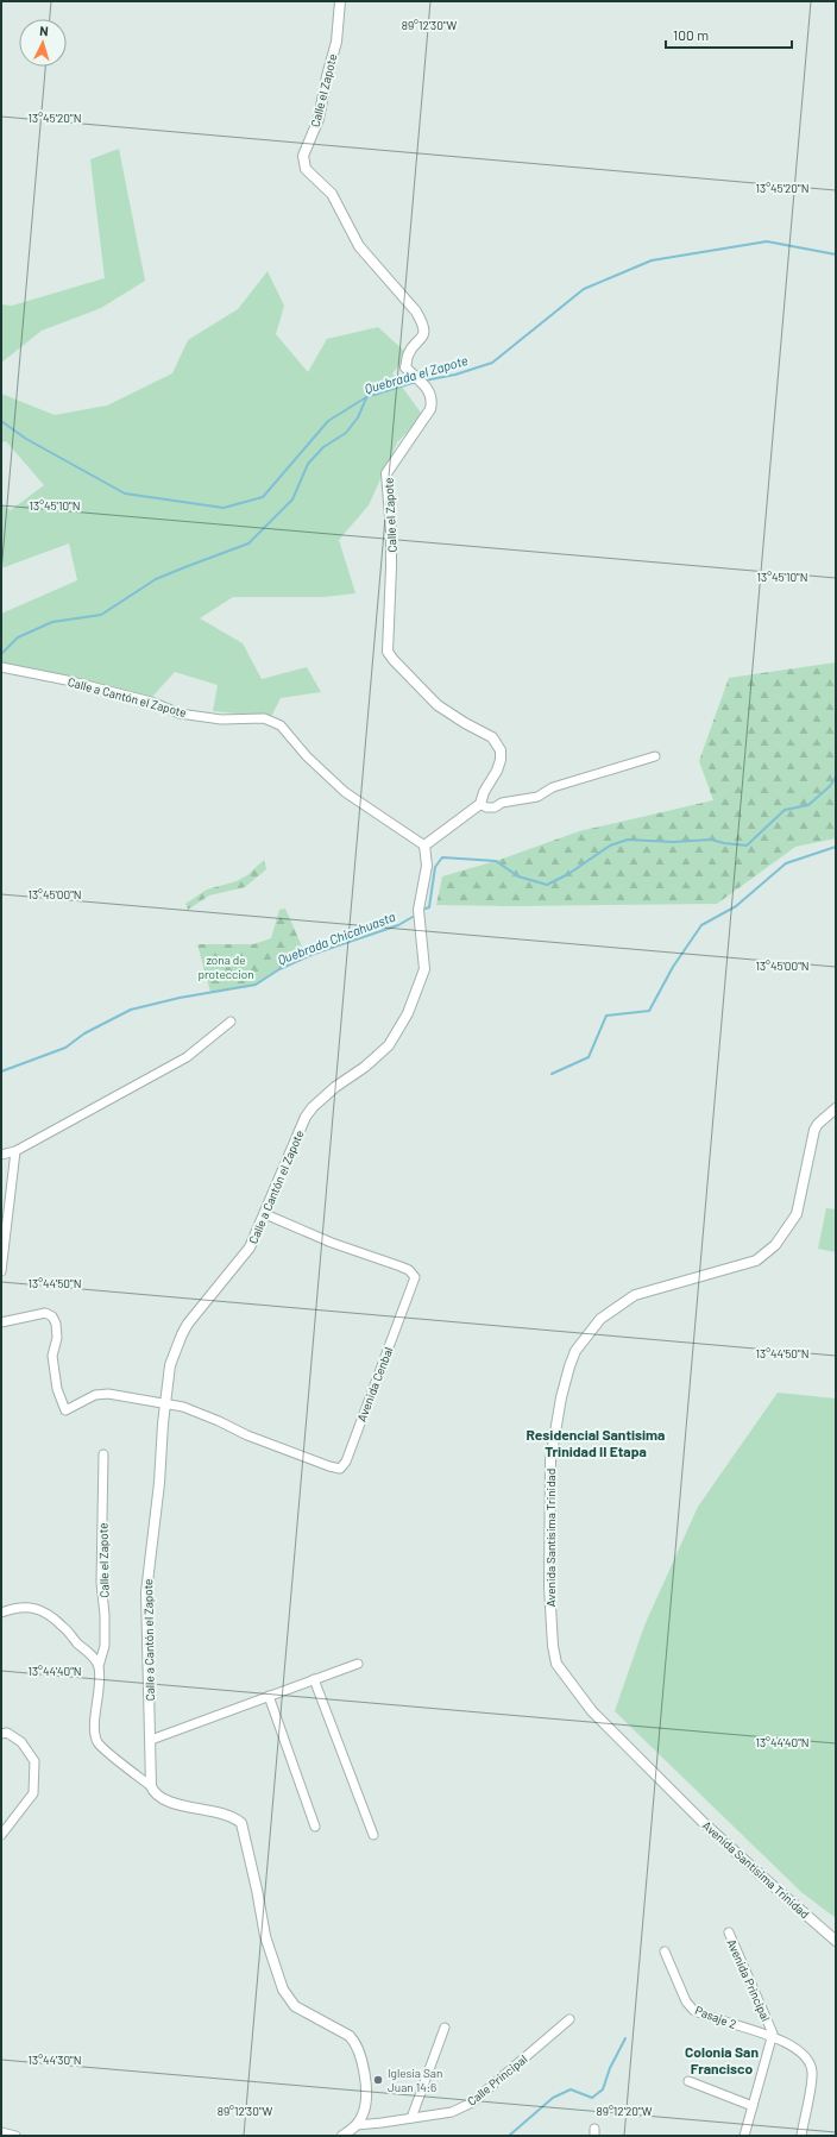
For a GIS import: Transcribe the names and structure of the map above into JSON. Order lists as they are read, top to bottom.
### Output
{
  "streets": {
    "street": [
      "Calle el Zapote",
      "Calle a Cantón el Zapote",
      "Avenida Cenbal",
      "Avenida Santísima Trinidad",
      "Avenida Principal",
      "Pasaje 2",
      "Calle Principal"
    ]
  },
  "crossings": [
    ["Calle el Zapote", "Calle a Cantón el Zapote"],
    ["Calle a Cantón el Zapote", "Avenida Cenbal"],
    ["Avenida Principal", "Pasaje 2"]
  ],
  "districts": ["Residencial Santisima Trinidad II Etapa", "Colonia San Francisco"],
  "water": ["Quebrada el Zapote", "Quebrada Chicahuasta"],
  "parks": ["zona de proteccion"],
  "places": ["Iglesia San Juan 14:6"],
  "scale_bar": "100 m",
  "north": "top",
  "coordinates": [
    "89°12'30\"W",
    "13°45'20\"N",
    "13°45'10\"N",
    "13°45'00\"N",
    "13°44'50\"N",
    "13°44'40\"N",
    "13°44'30\"N",
    "89°12'20\"W"
  ]
}
